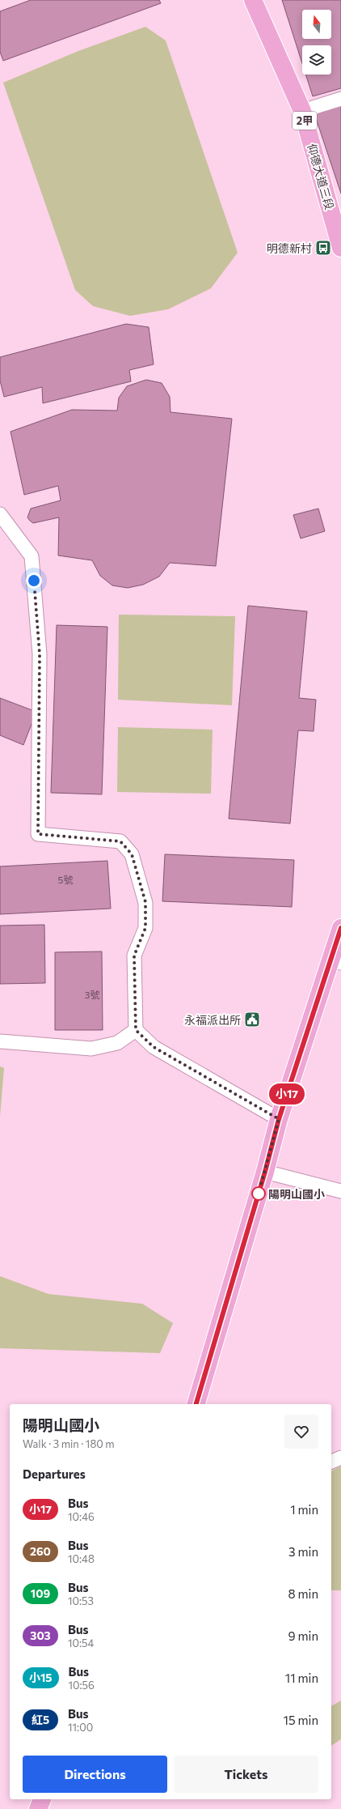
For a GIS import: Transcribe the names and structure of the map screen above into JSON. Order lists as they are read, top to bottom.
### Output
{
  "streets": {
    "main road": ["2甲", "仰德大道三段"]
  },
  "places": {
    "bus stop": ["明德新村"],
    "public building": ["永福派出所"],
    "other": ["陽明山國小"]
  },
  "lines": ["bus line 小17"],
  "house_numbers": ["5號", "3號"],
  "north": "top",
  "page": {
    "on_map": "小17",
    "heading": [
      ["陽明山國小", "Walk · 3 min · 180 m"],
      "Departures"
    ],
    "list": [
      {
        "mark": "小17",
        "name": "Bus",
        "note": "10:46",
        "value": "1 min"
      },
      {
        "mark": "260",
        "name": "Bus",
        "note": "10:48",
        "value": "3 min"
      },
      {
        "mark": "109",
        "name": "Bus",
        "note": "10:53",
        "value": "8 min"
      },
      {
        "mark": "303",
        "name": "Bus",
        "note": "10:54",
        "value": "9 min"
      },
      {
        "mark": "小15",
        "name": "Bus",
        "note": "10:56",
        "value": "11 min"
      },
      {
        "mark": "紅5",
        "name": "Bus",
        "note": "11:00",
        "value": "15 min"
      }
    ],
    "buttons": ["Directions", "Tickets"]
  }
}
